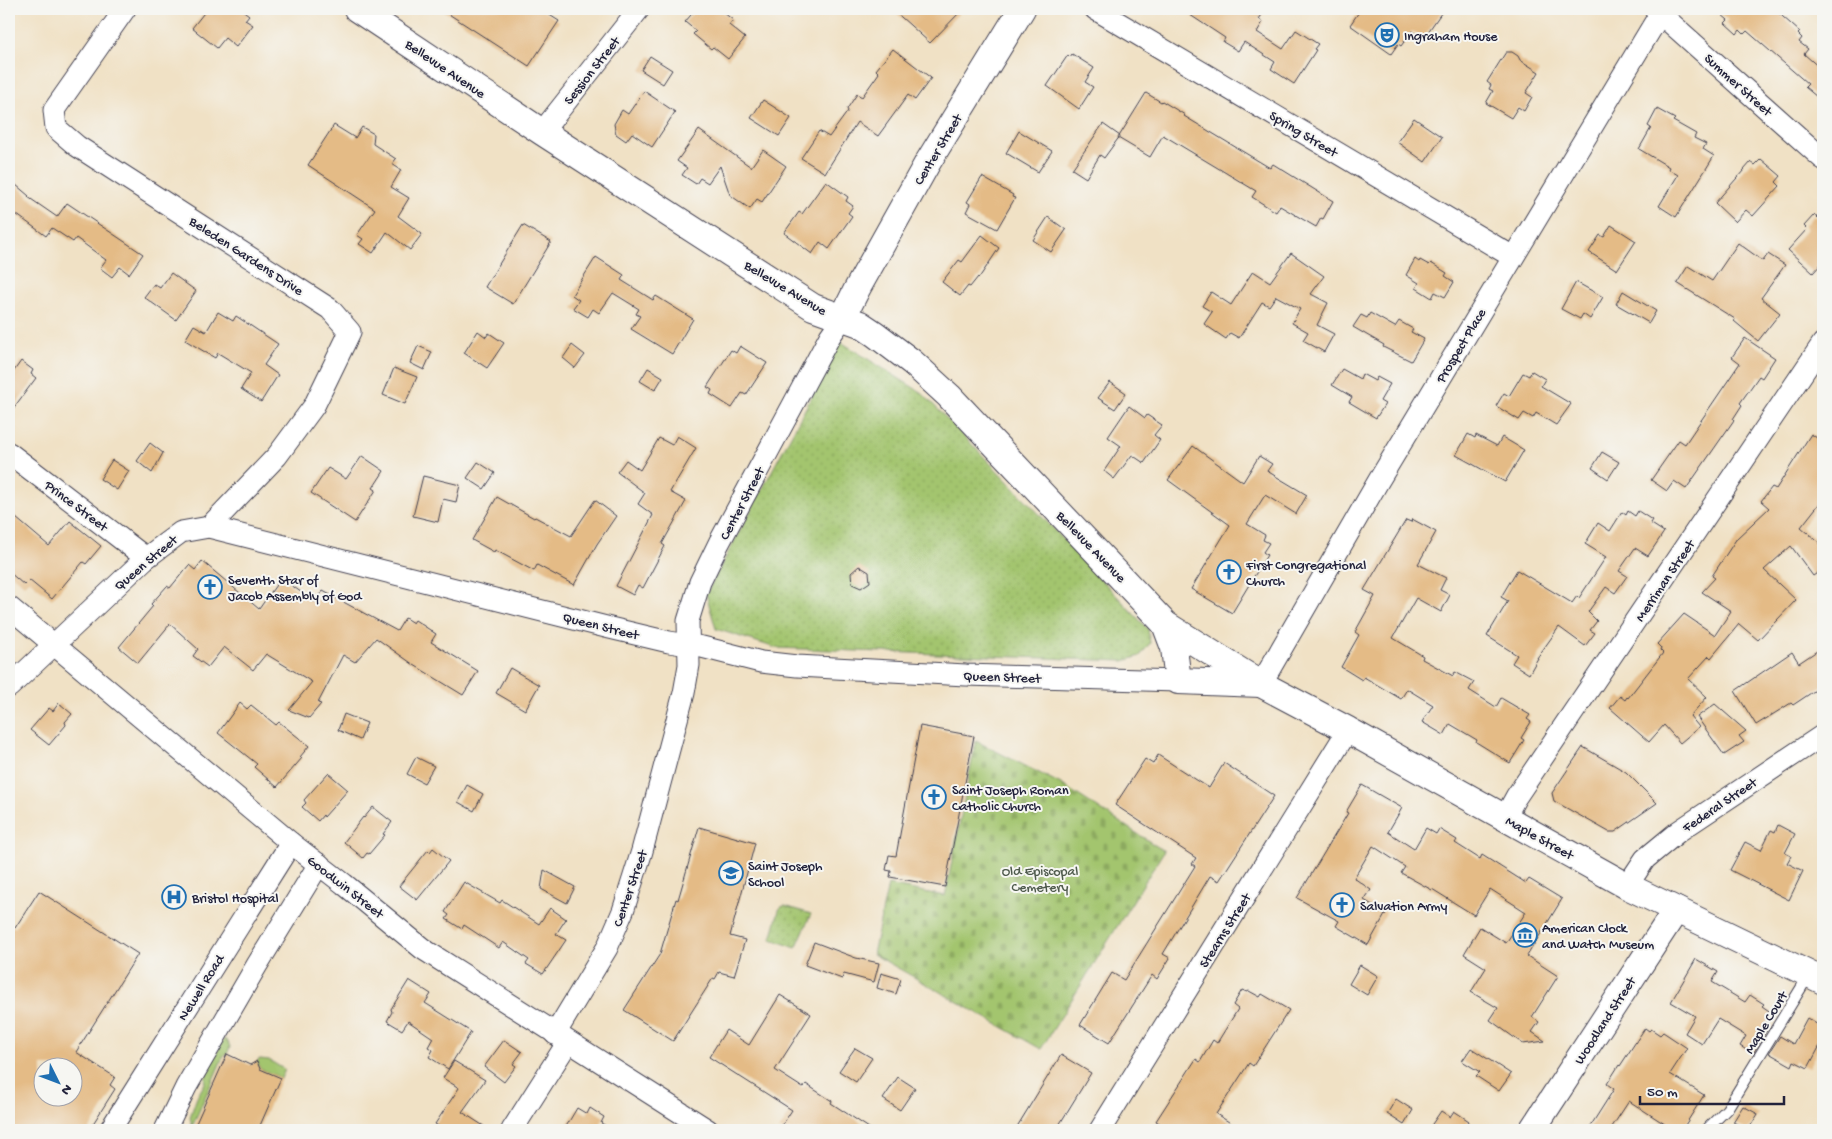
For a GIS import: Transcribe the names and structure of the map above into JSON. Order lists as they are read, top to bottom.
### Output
{
  "streets": {
    "street": [
      "Bellevue Avenue",
      "Session Street",
      "Summer Street",
      "Spring Street",
      "Center Street",
      "Beleden Gardens Drive",
      "Prospect Place",
      "Prince Street",
      "Queen Street",
      "Merriman Street",
      "Federal Street",
      "Maple Street",
      "Goodwin Street",
      "Stearns Street",
      "Newell Road",
      "Woodland Street"
    ],
    "lane": ["Maple Court"]
  },
  "crossings": [
    ["Bellevue Avenue", "Session Street"],
    ["Bellevue Avenue", "Center Street"],
    ["Bellevue Avenue", "Prospect Place"],
    ["Bellevue Avenue", "Queen Street"],
    ["Bellevue Avenue", "Maple Street"],
    ["Summer Street", "Prospect Place"],
    ["Spring Street", "Prospect Place"],
    ["Center Street", "Queen Street"],
    ["Center Street", "Goodwin Street"],
    ["Beleden Gardens Drive", "Queen Street"],
    ["Prospect Place", "Queen Street"],
    ["Prospect Place", "Maple Street"],
    ["Prince Street", "Queen Street"],
    ["Queen Street", "Maple Street"],
    ["Queen Street", "Goodwin Street"],
    ["Merriman Street", "Maple Street"],
    ["Federal Street", "Maple Street"],
    ["Maple Street", "Stearns Street"],
    ["Maple Street", "Woodland Street"],
    ["Maple Street", "Maple Court"],
    ["Goodwin Street", "Newell Road"]
  ],
  "parks": ["Old Episcopal Cemetery"],
  "places": {
    "theatre": ["Ingraham House"],
    "church": [
      "First Congregational Church",
      "Seventh Star of Jacob Assembly of God",
      "Saint Joseph Roman Catholic Church",
      "Salvation Army"
    ],
    "school or university": ["Saint Joseph School"],
    "hospital": ["Bristol Hospital"],
    "museum": ["American Clock and Watch Museum"]
  },
  "scale_bar": "50 m",
  "north": "bottom right"
}
